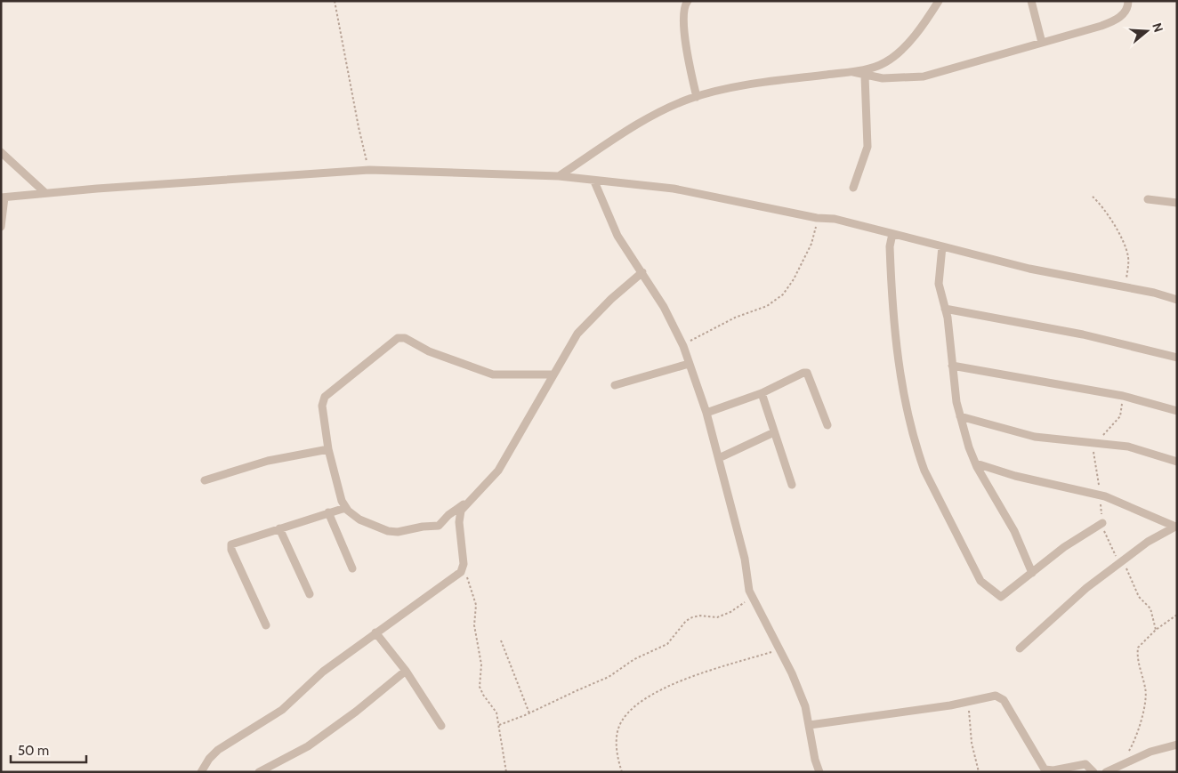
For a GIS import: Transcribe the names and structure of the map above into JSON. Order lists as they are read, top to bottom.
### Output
{
  "scale_bar": "50 m",
  "north": "right"
}
